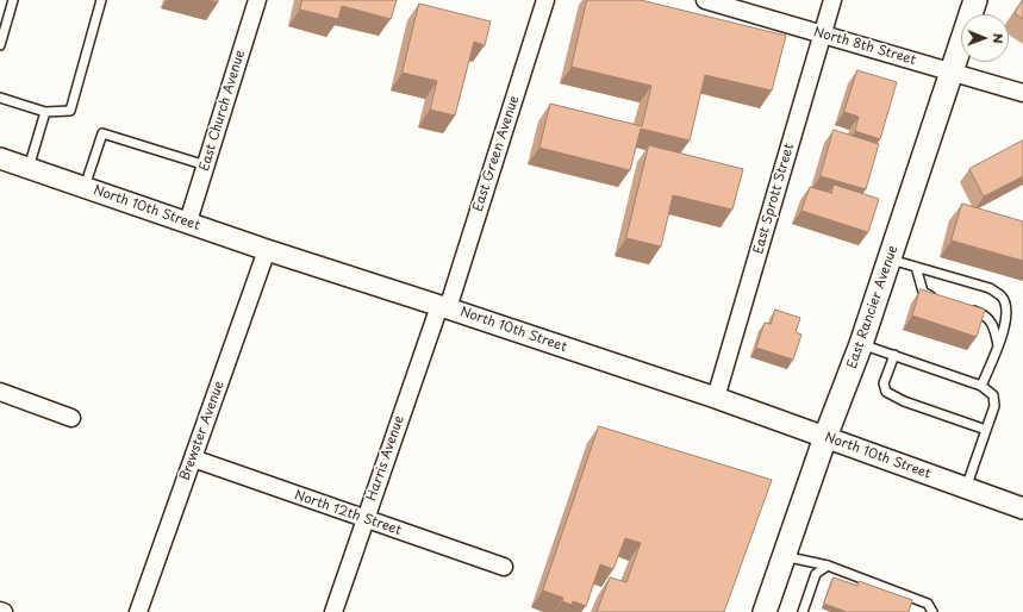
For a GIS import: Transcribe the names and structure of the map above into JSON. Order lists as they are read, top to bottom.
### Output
{
  "streets": {
    "main road": ["East Rancier Avenue"],
    "street": [
      "North 8th Street",
      "East Church Avenue",
      "East Green Avenue",
      "East Sprott Street",
      "North 10th Street",
      "Brewster Avenue",
      "Harris Avenue",
      "North 12th Street"
    ]
  },
  "crossings": [
    ["North 8th Street", "East Sprott Street"],
    ["North 8th Street", "East Rancier Avenue"],
    ["East Church Avenue", "North 10th Street"],
    ["East Green Avenue", "North 10th Street"],
    ["East Green Avenue", "Harris Avenue"],
    ["East Sprott Street", "North 10th Street"],
    ["North 10th Street", "East Rancier Avenue"],
    ["North 10th Street", "Brewster Avenue"],
    ["North 10th Street", "Harris Avenue"],
    ["Brewster Avenue", "North 12th Street"],
    ["Harris Avenue", "North 12th Street"]
  ],
  "north": "right"
}
